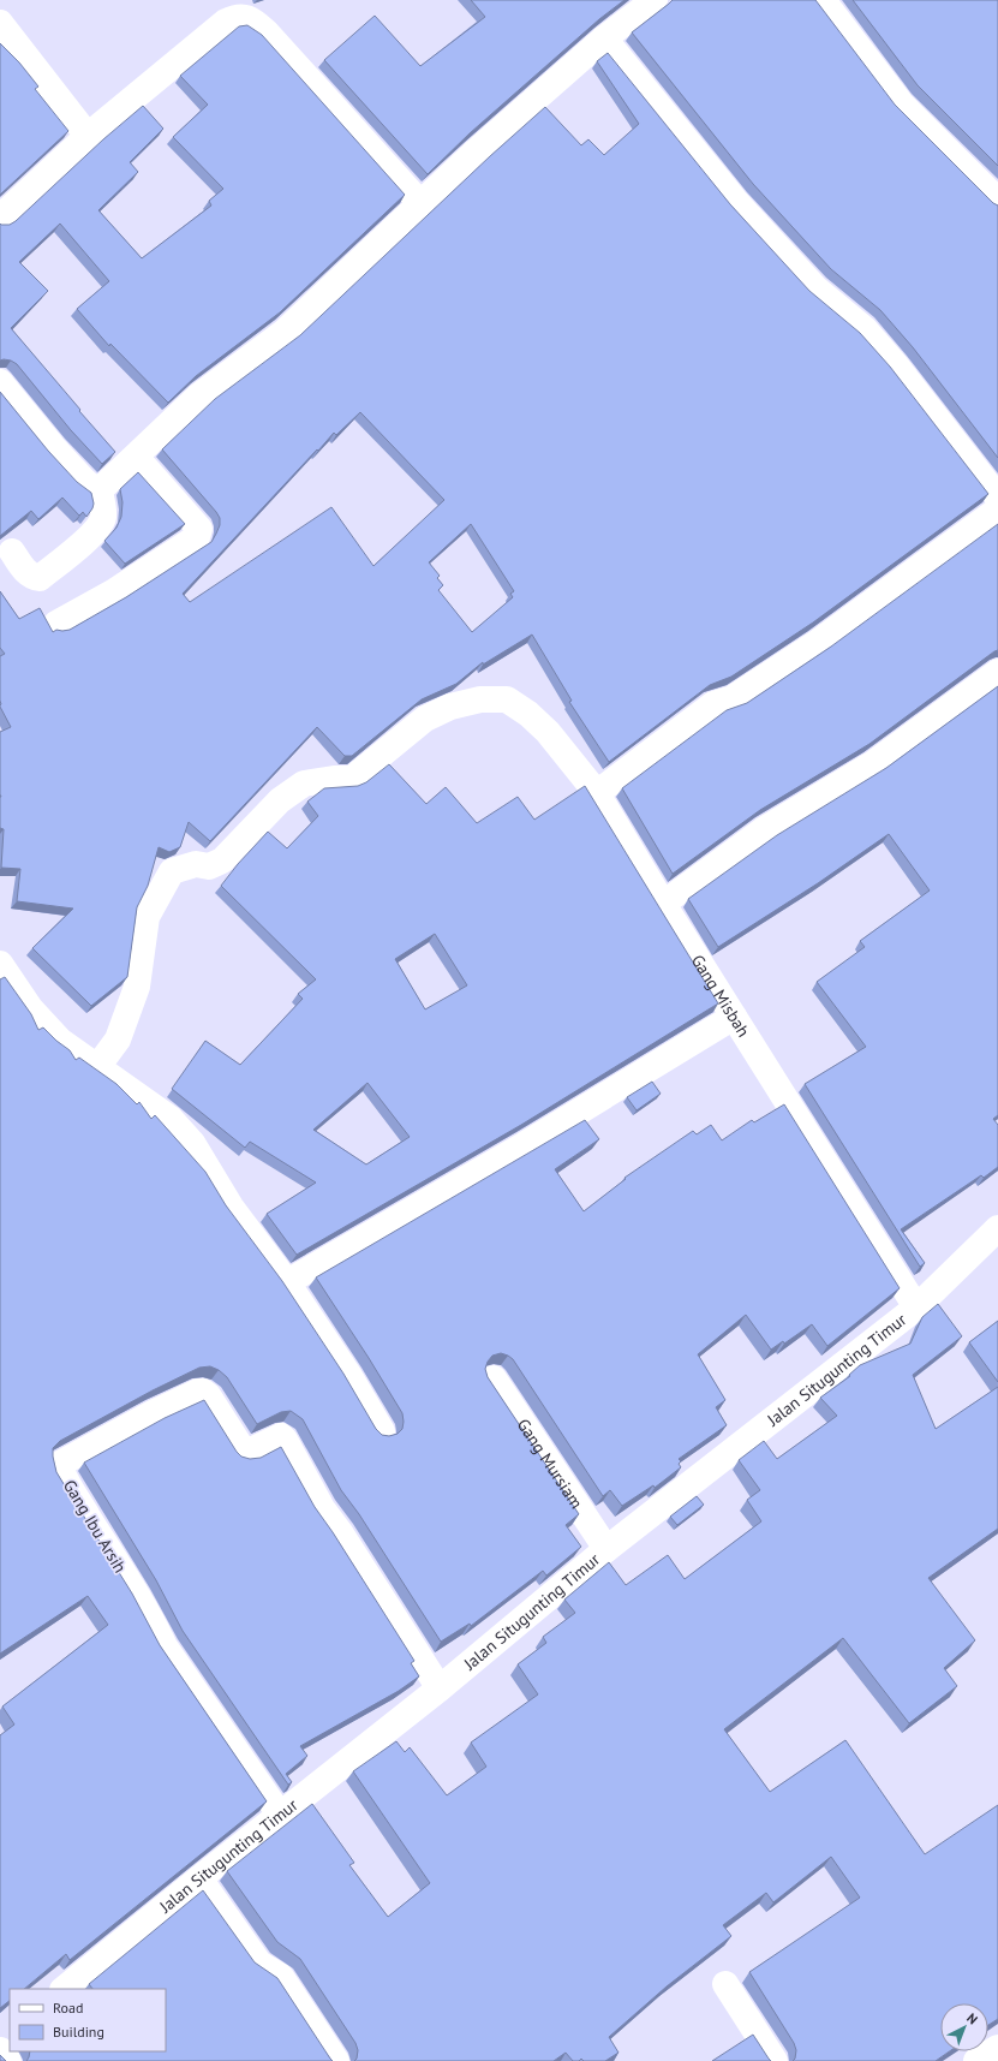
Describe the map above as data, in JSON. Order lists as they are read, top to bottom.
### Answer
{
  "streets": {
    "street": [
      "Gang Misbah",
      "Jalan Situgunting Timur",
      "Gang Mursiam",
      "Gang Ibu Arsih"
    ]
  },
  "crossings": [
    ["Gang Misbah", "Jalan Situgunting Timur"],
    ["Jalan Situgunting Timur", "Gang Mursiam"],
    ["Jalan Situgunting Timur", "Gang Ibu Arsih"]
  ],
  "legend": ["Road", "Building"],
  "north": "top right"
}
